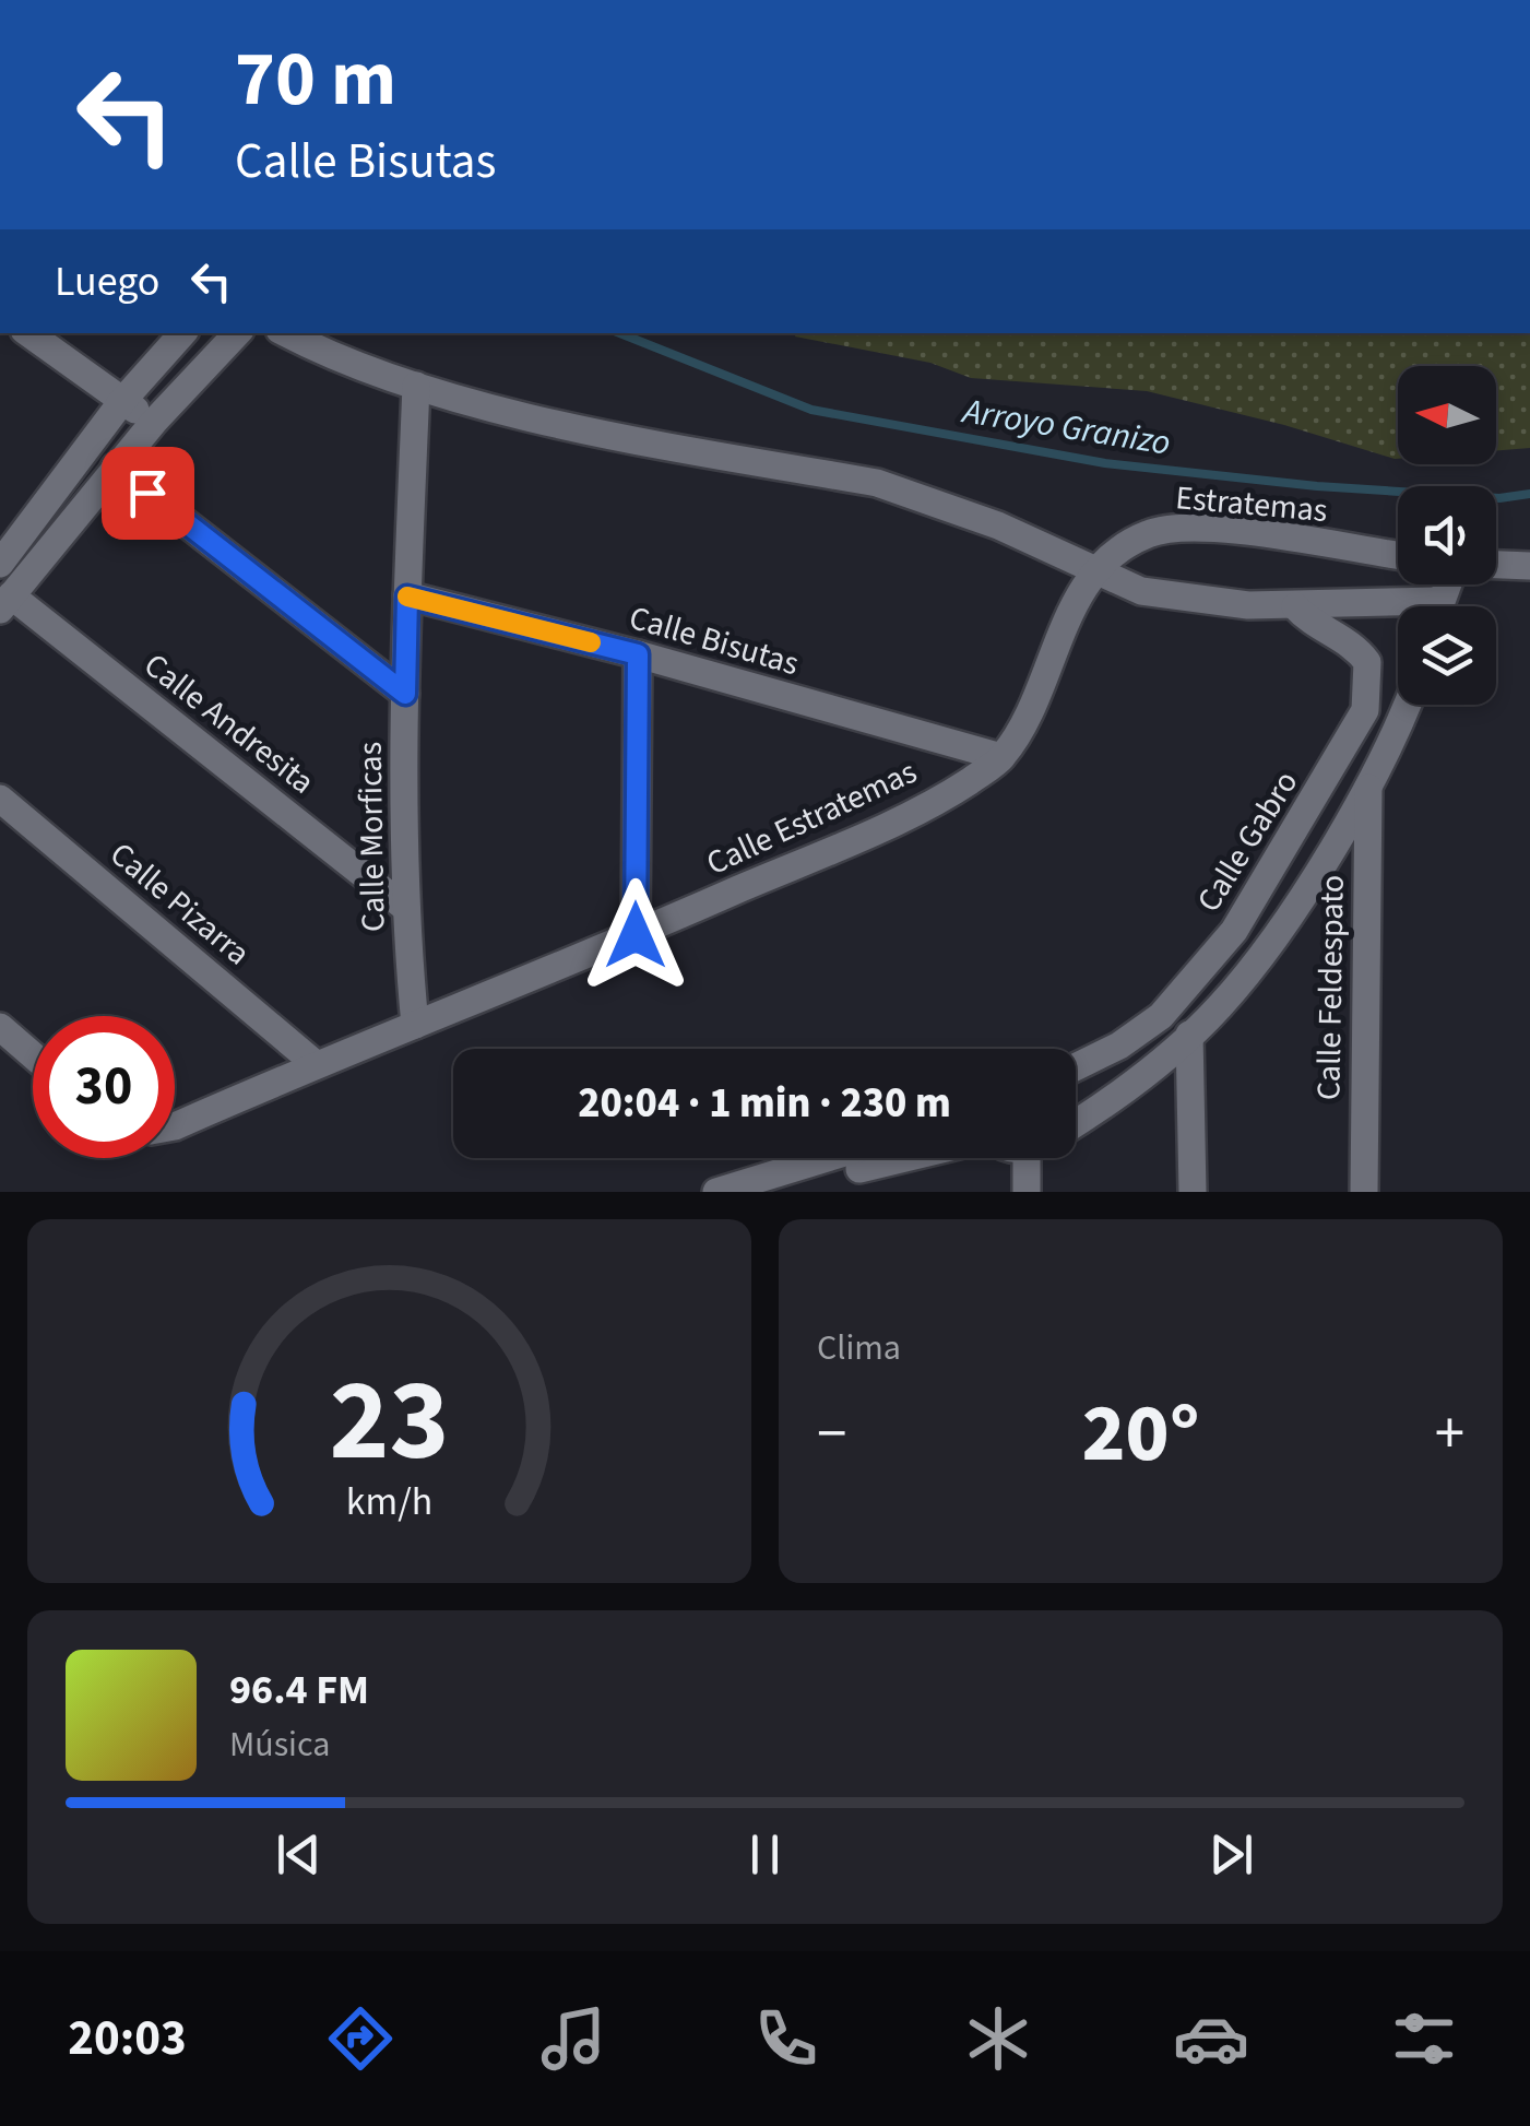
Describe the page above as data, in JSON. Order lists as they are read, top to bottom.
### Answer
{
  "streets": {
    "street": [
      "Estratemas",
      "Calle Bisutas",
      "Calle Andresita",
      "Calle Estratemas",
      "Calle Morficas",
      "Calle Gabro",
      "Calle Pizarra",
      "Calle Feldespato"
    ]
  },
  "crossings": [
    ["Calle Bisutas", "Calle Estratemas"],
    ["Calle Bisutas", "Calle Morficas"],
    ["Calle Andresita", "Calle Morficas"],
    ["Calle Estratemas", "Calle Morficas"],
    ["Calle Estratemas", "Calle Pizarra"]
  ],
  "water": ["Arroyo Granizo"],
  "north": "left",
  "page": {
    "turn": ["70 m", "Calle Bisutas"],
    "then": "Luego",
    "limit": "30",
    "trip": "20:04 · 1 min · 230 m",
    "tile": "Clima",
    "heat": ["−", "20°", "+"],
    "song": ["96.4 FM", "Música"],
    "tabs": "20:03",
    "gauge": ["23", "km/h"]
  }
}
